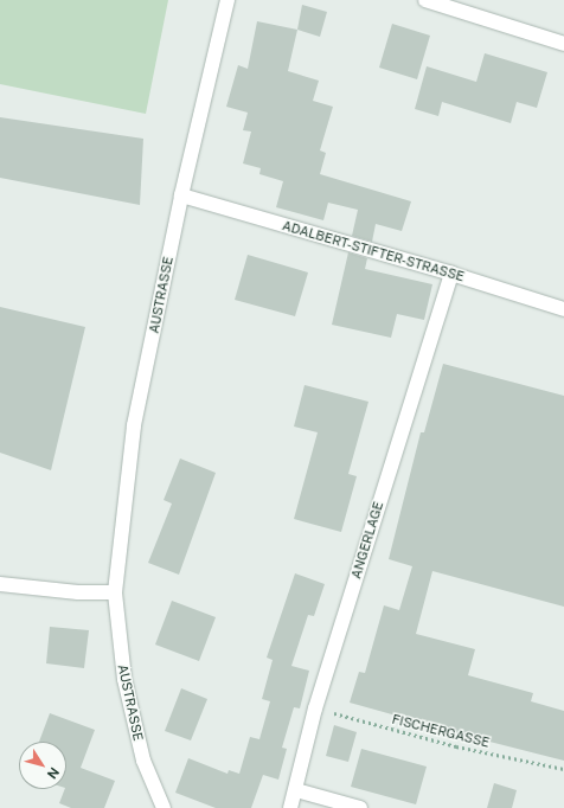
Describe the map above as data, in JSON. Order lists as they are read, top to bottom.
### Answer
{
  "streets": {
    "street": ["ADALBERT-STIFTER-STRASSE", "AUSTRASSE", "ANGERLAGE"],
    "path": ["FISCHERGASSE"]
  },
  "crossings": [
    ["ADALBERT-STIFTER-STRASSE", "AUSTRASSE"],
    ["ADALBERT-STIFTER-STRASSE", "ANGERLAGE"],
    ["ANGERLAGE", "FISCHERGASSE"]
  ],
  "north": "bottom right"
}
